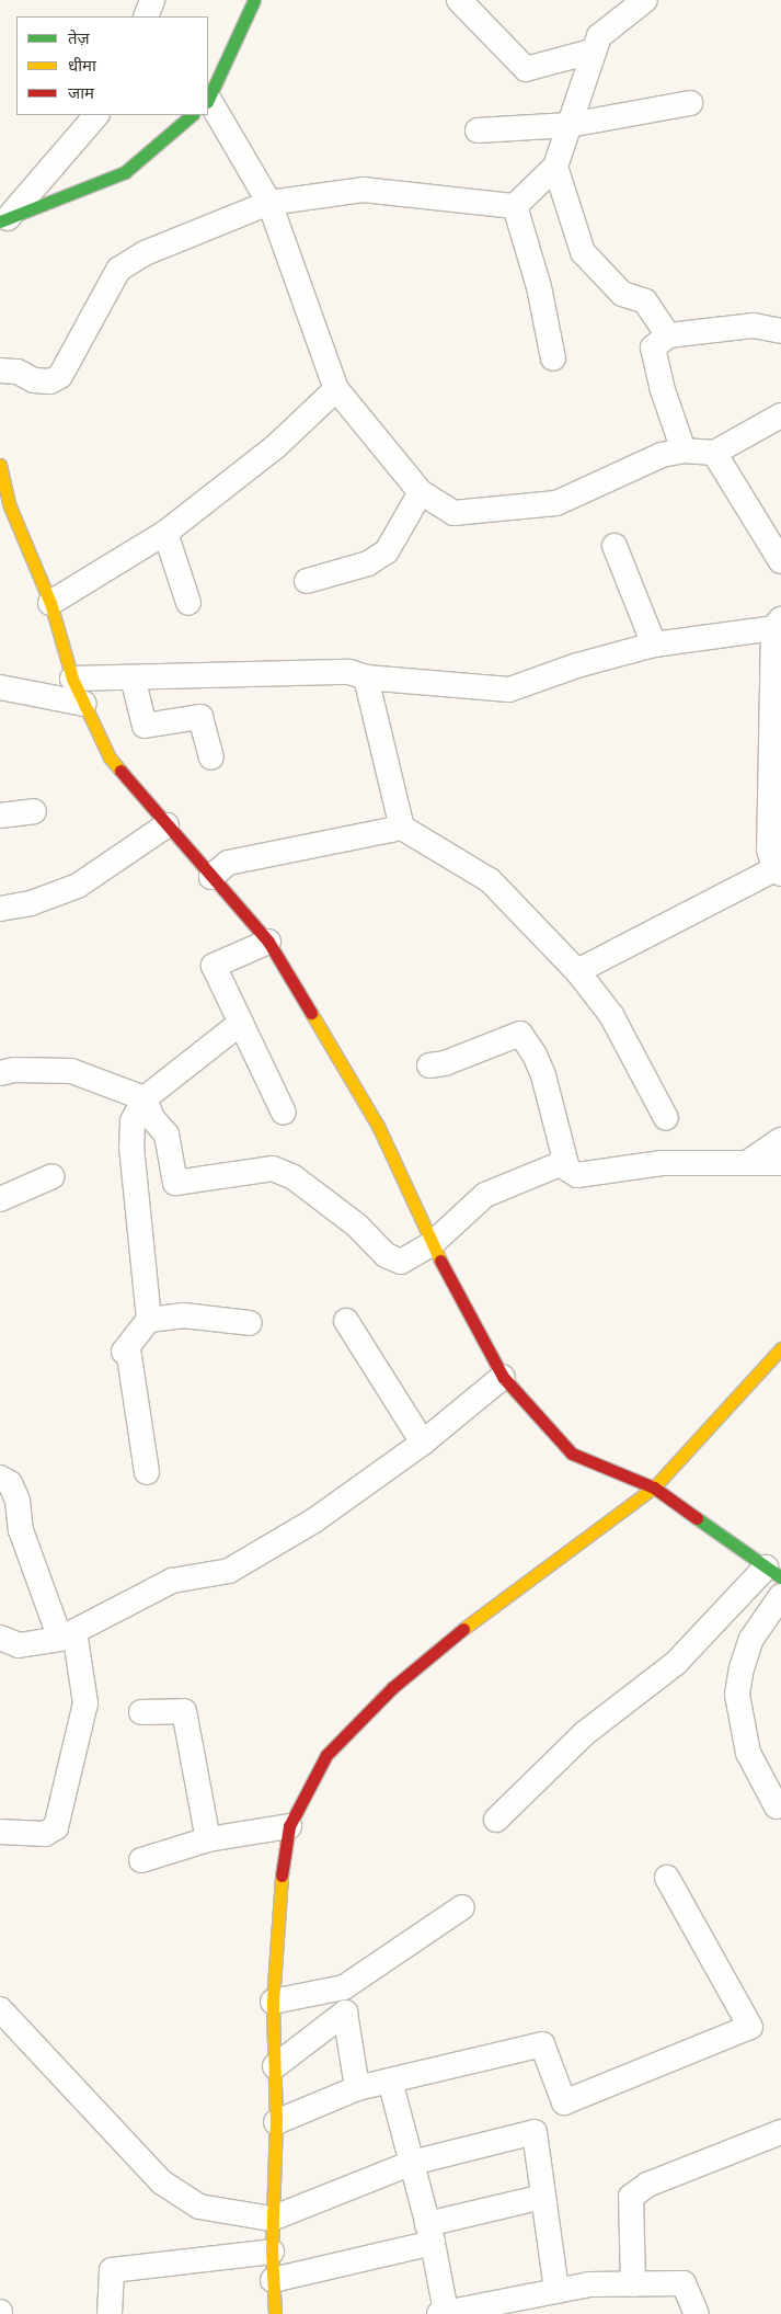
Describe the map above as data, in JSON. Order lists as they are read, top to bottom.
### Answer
{
  "legend": ["तेज़", "धीमा", "जाम"]
}
